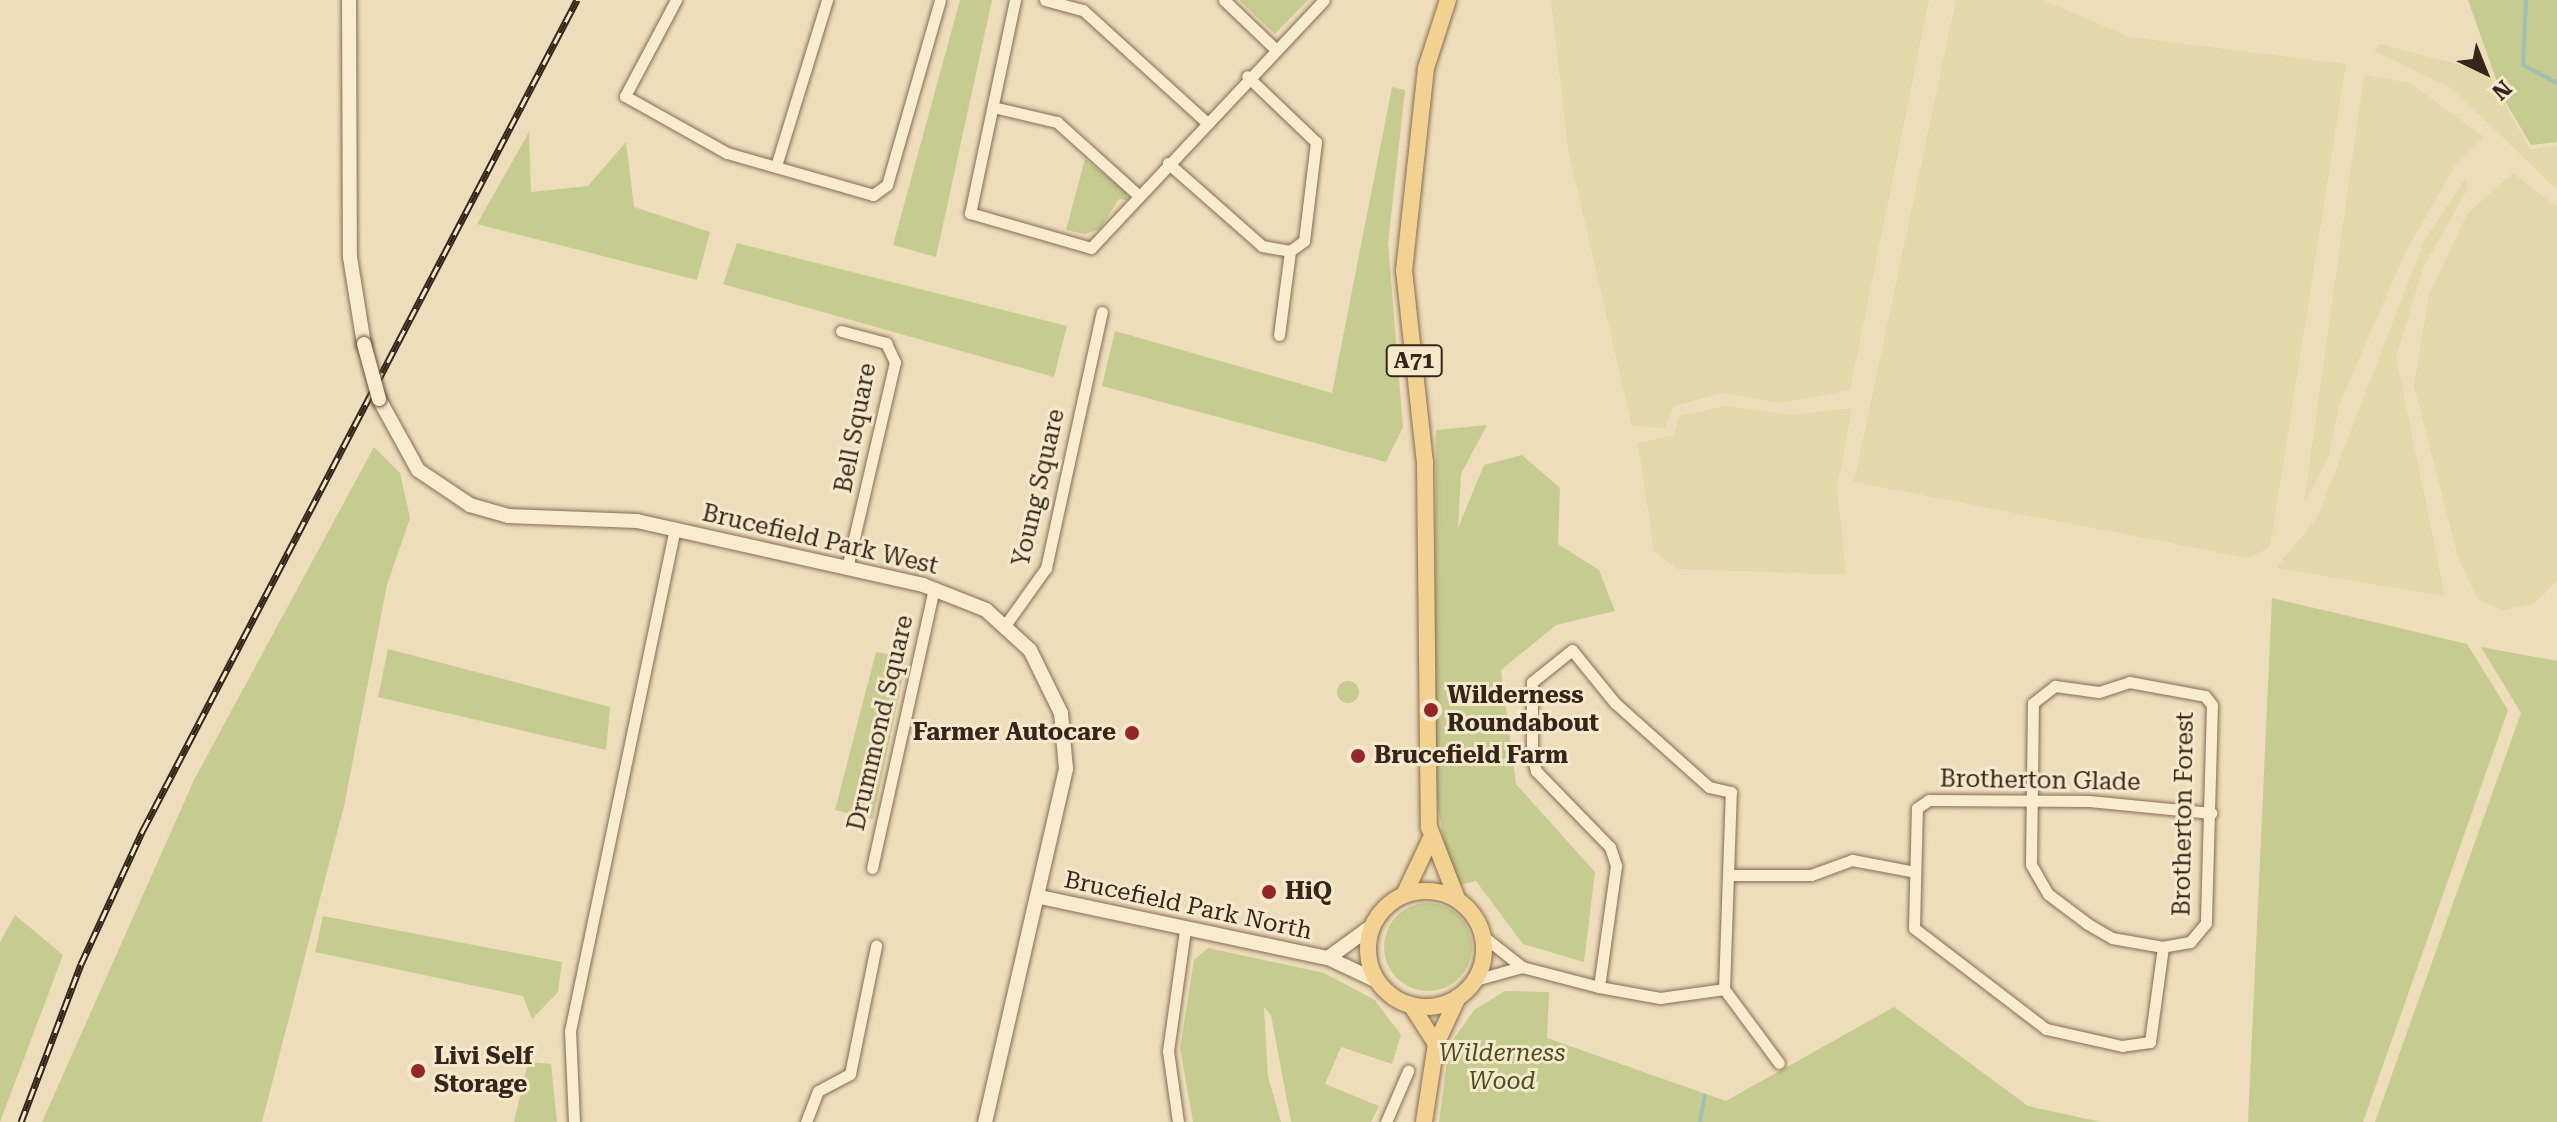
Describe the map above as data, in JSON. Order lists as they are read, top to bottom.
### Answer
{
  "streets": {
    "main road": ["A71"],
    "street": [
      "Bell Square",
      "Young Square",
      "Brucefield Park West",
      "Drummond Square",
      "Brotherton Glade",
      "Brotherton Forest",
      "Brucefield Park North"
    ]
  },
  "crossings": [
    ["A71", "Brucefield Park North"],
    ["Bell Square", "Brucefield Park West"],
    ["Young Square", "Brucefield Park West"],
    ["Brucefield Park West", "Drummond Square"],
    ["Brucefield Park West", "Brucefield Park North"],
    ["Brotherton Glade", "Brotherton Forest"]
  ],
  "parks": ["Wilderness Wood"],
  "places": [
    "Wilderness Roundabout",
    "Farmer Autocare",
    "Brucefield Farm",
    "HiQ",
    "Livi Self Storage"
  ],
  "north": "bottom right"
}
